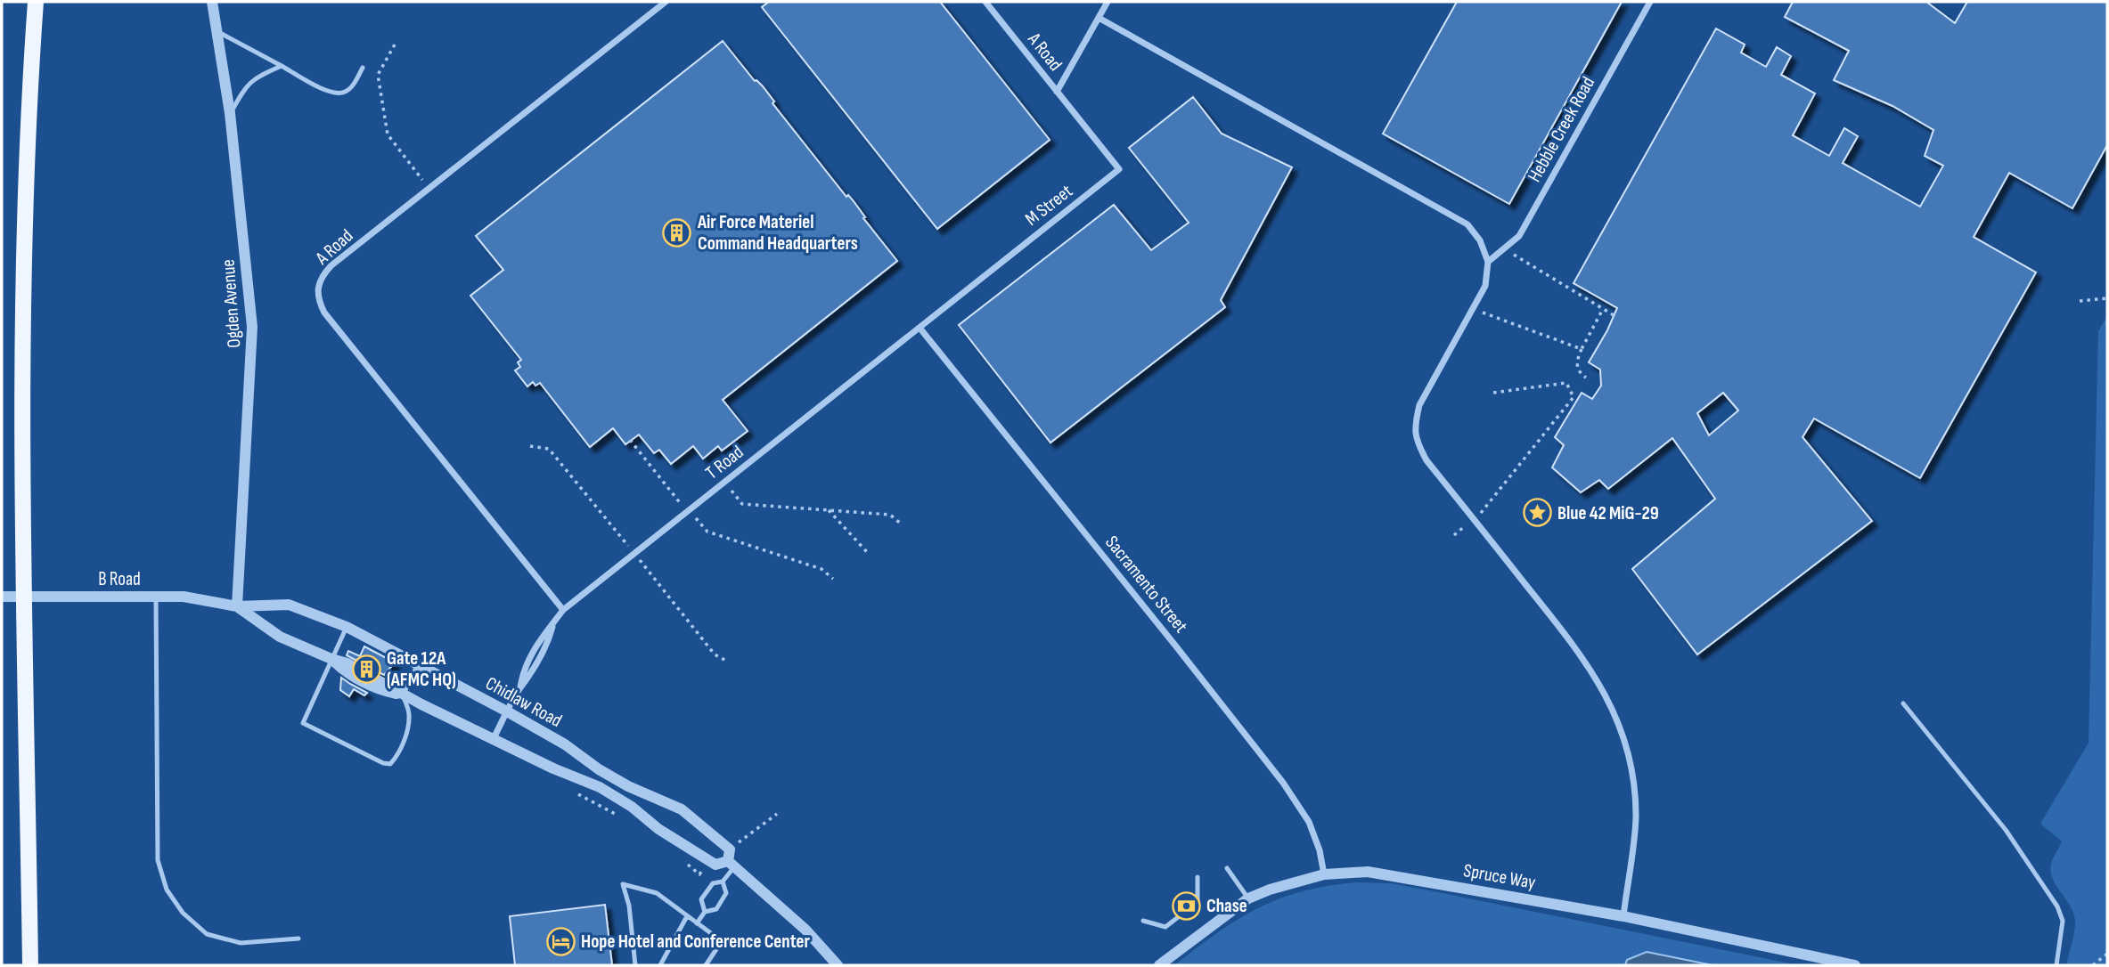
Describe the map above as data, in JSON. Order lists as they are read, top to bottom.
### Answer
{
  "streets": {
    "street": [
      "A Road",
      "Hebble Creek Road",
      "M Street",
      "Ogden Avenue",
      "T Road",
      "B Road",
      "Sacramento Street",
      "Chidlaw Road",
      "Spruce Way"
    ]
  },
  "crossings": [
    ["A Road", "M Street"],
    ["A Road", "T Road"],
    ["M Street", "T Road"],
    ["M Street", "Sacramento Street"],
    ["Ogden Avenue", "B Road"],
    ["Ogden Avenue", "Chidlaw Road"],
    ["T Road", "Sacramento Street"],
    ["T Road", "Chidlaw Road"],
    ["B Road", "Chidlaw Road"],
    ["Sacramento Street", "Spruce Way"]
  ],
  "places": {
    "building": ["Air Force Materiel Command Headquarters", "Gate 12A (AFMC HQ)"],
    "place": ["Blue 42 MiG-29"],
    "bank": ["Chase"],
    "hotel": ["Hope Hotel and Conference Center"]
  }
}
